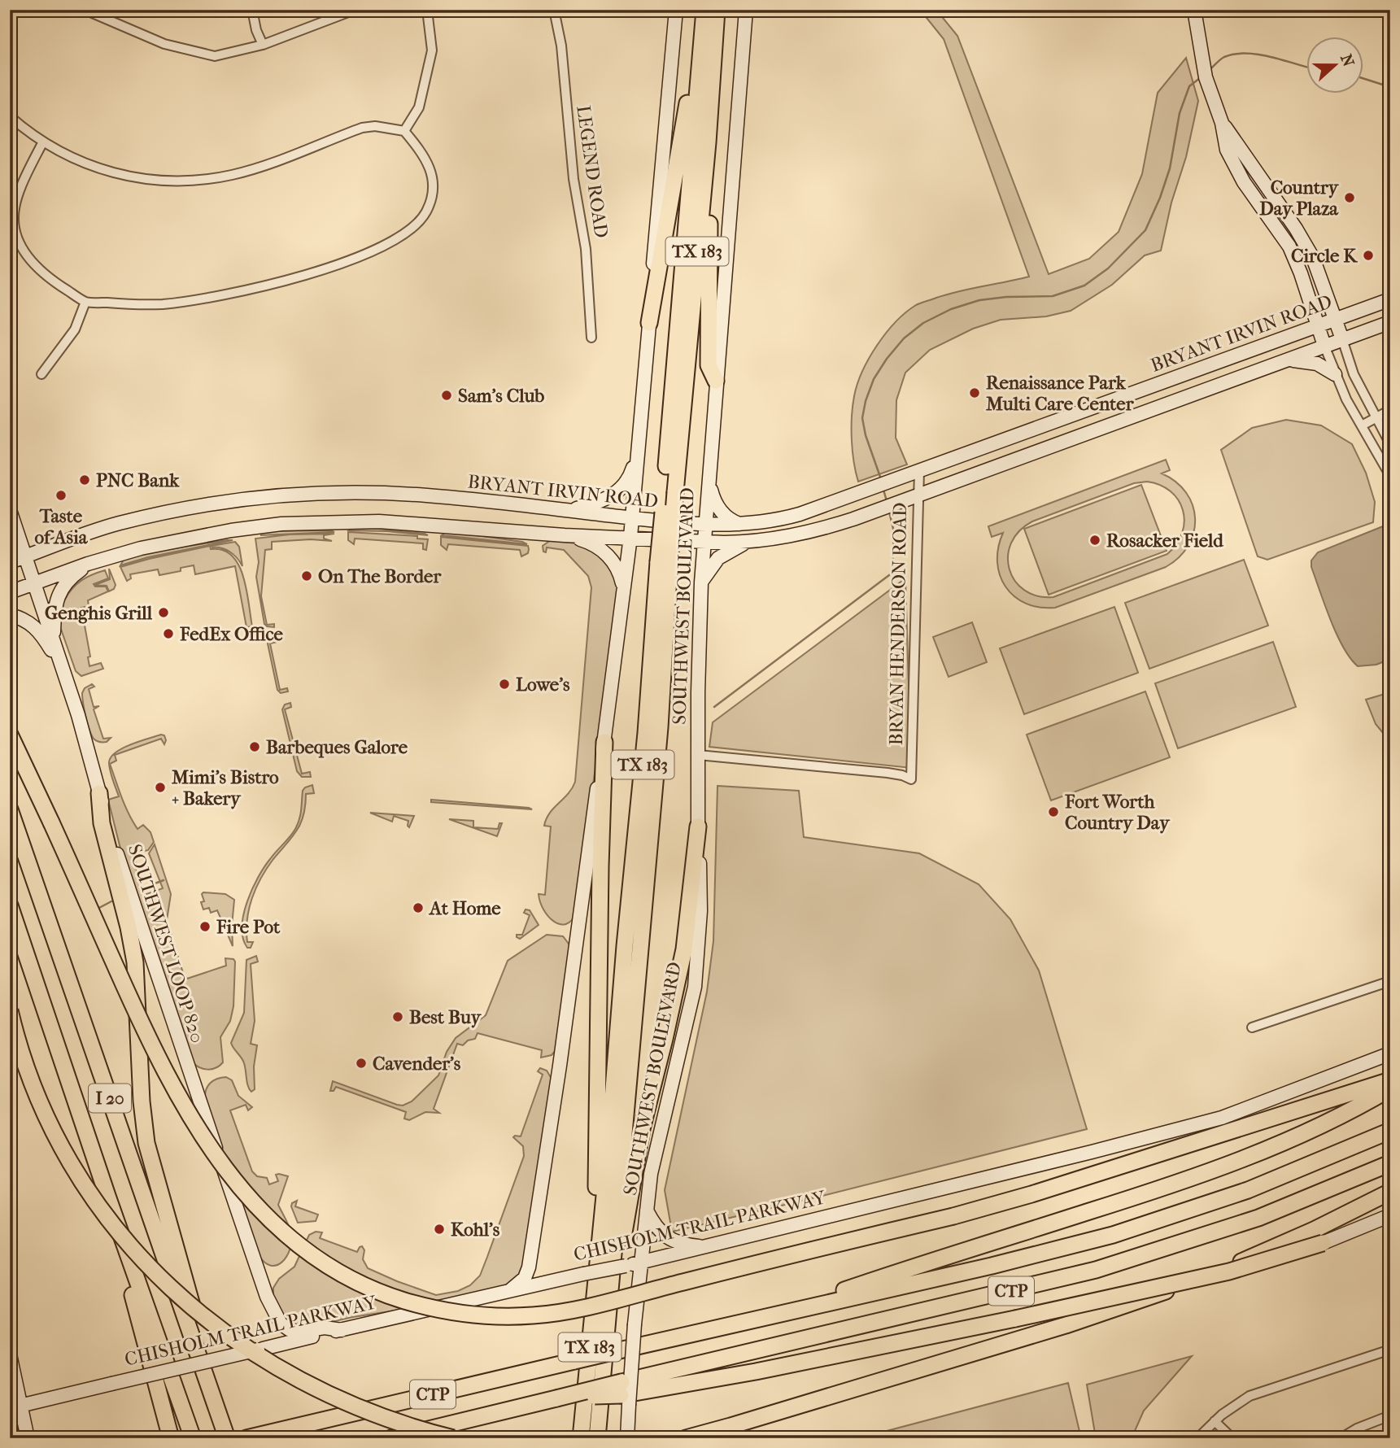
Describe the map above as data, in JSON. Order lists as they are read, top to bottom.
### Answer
{
  "streets": {
    "highway": [
      "TX 183",
      "SOUTHWEST BOULEVARD",
      "I 20",
      "CTP"
    ],
    "main road": ["BRYANT IRVIN ROAD", "SOUTHWEST LOOP 820", "CHISHOLM TRAIL PARKWAY"],
    "street": ["LEGEND ROAD", "BRYAN HENDERSON ROAD"]
  },
  "crossings": [
    ["BRYANT IRVIN ROAD", "SOUTHWEST BOULEVARD"],
    ["BRYANT IRVIN ROAD", "BRYAN HENDERSON ROAD"],
    ["BRYANT IRVIN ROAD", "SOUTHWEST LOOP 820"],
    ["SOUTHWEST BOULEVARD", "BRYAN HENDERSON ROAD"],
    ["SOUTHWEST BOULEVARD", "CHISHOLM TRAIL PARKWAY"],
    ["SOUTHWEST BOULEVARD", "CTP"],
    ["SOUTHWEST LOOP 820", "CHISHOLM TRAIL PARKWAY"]
  ],
  "places": [
    "Country Day Plaza",
    "Circle K",
    "Renaissance Park Multi Care Center",
    "Sam's Club",
    "PNC Bank",
    "Taste of Asia",
    "Rosacker Field",
    "On The Border",
    "Genghis Grill",
    "FedEx Office",
    "Lowe's",
    "Barbeques Galore",
    "Mimi’s Bistro + Bakery",
    "Fort Worth Country Day",
    "At Home",
    "Fire Pot",
    "Best Buy",
    "Cavender’s",
    "Kohl's"
  ],
  "north": "right"
}
